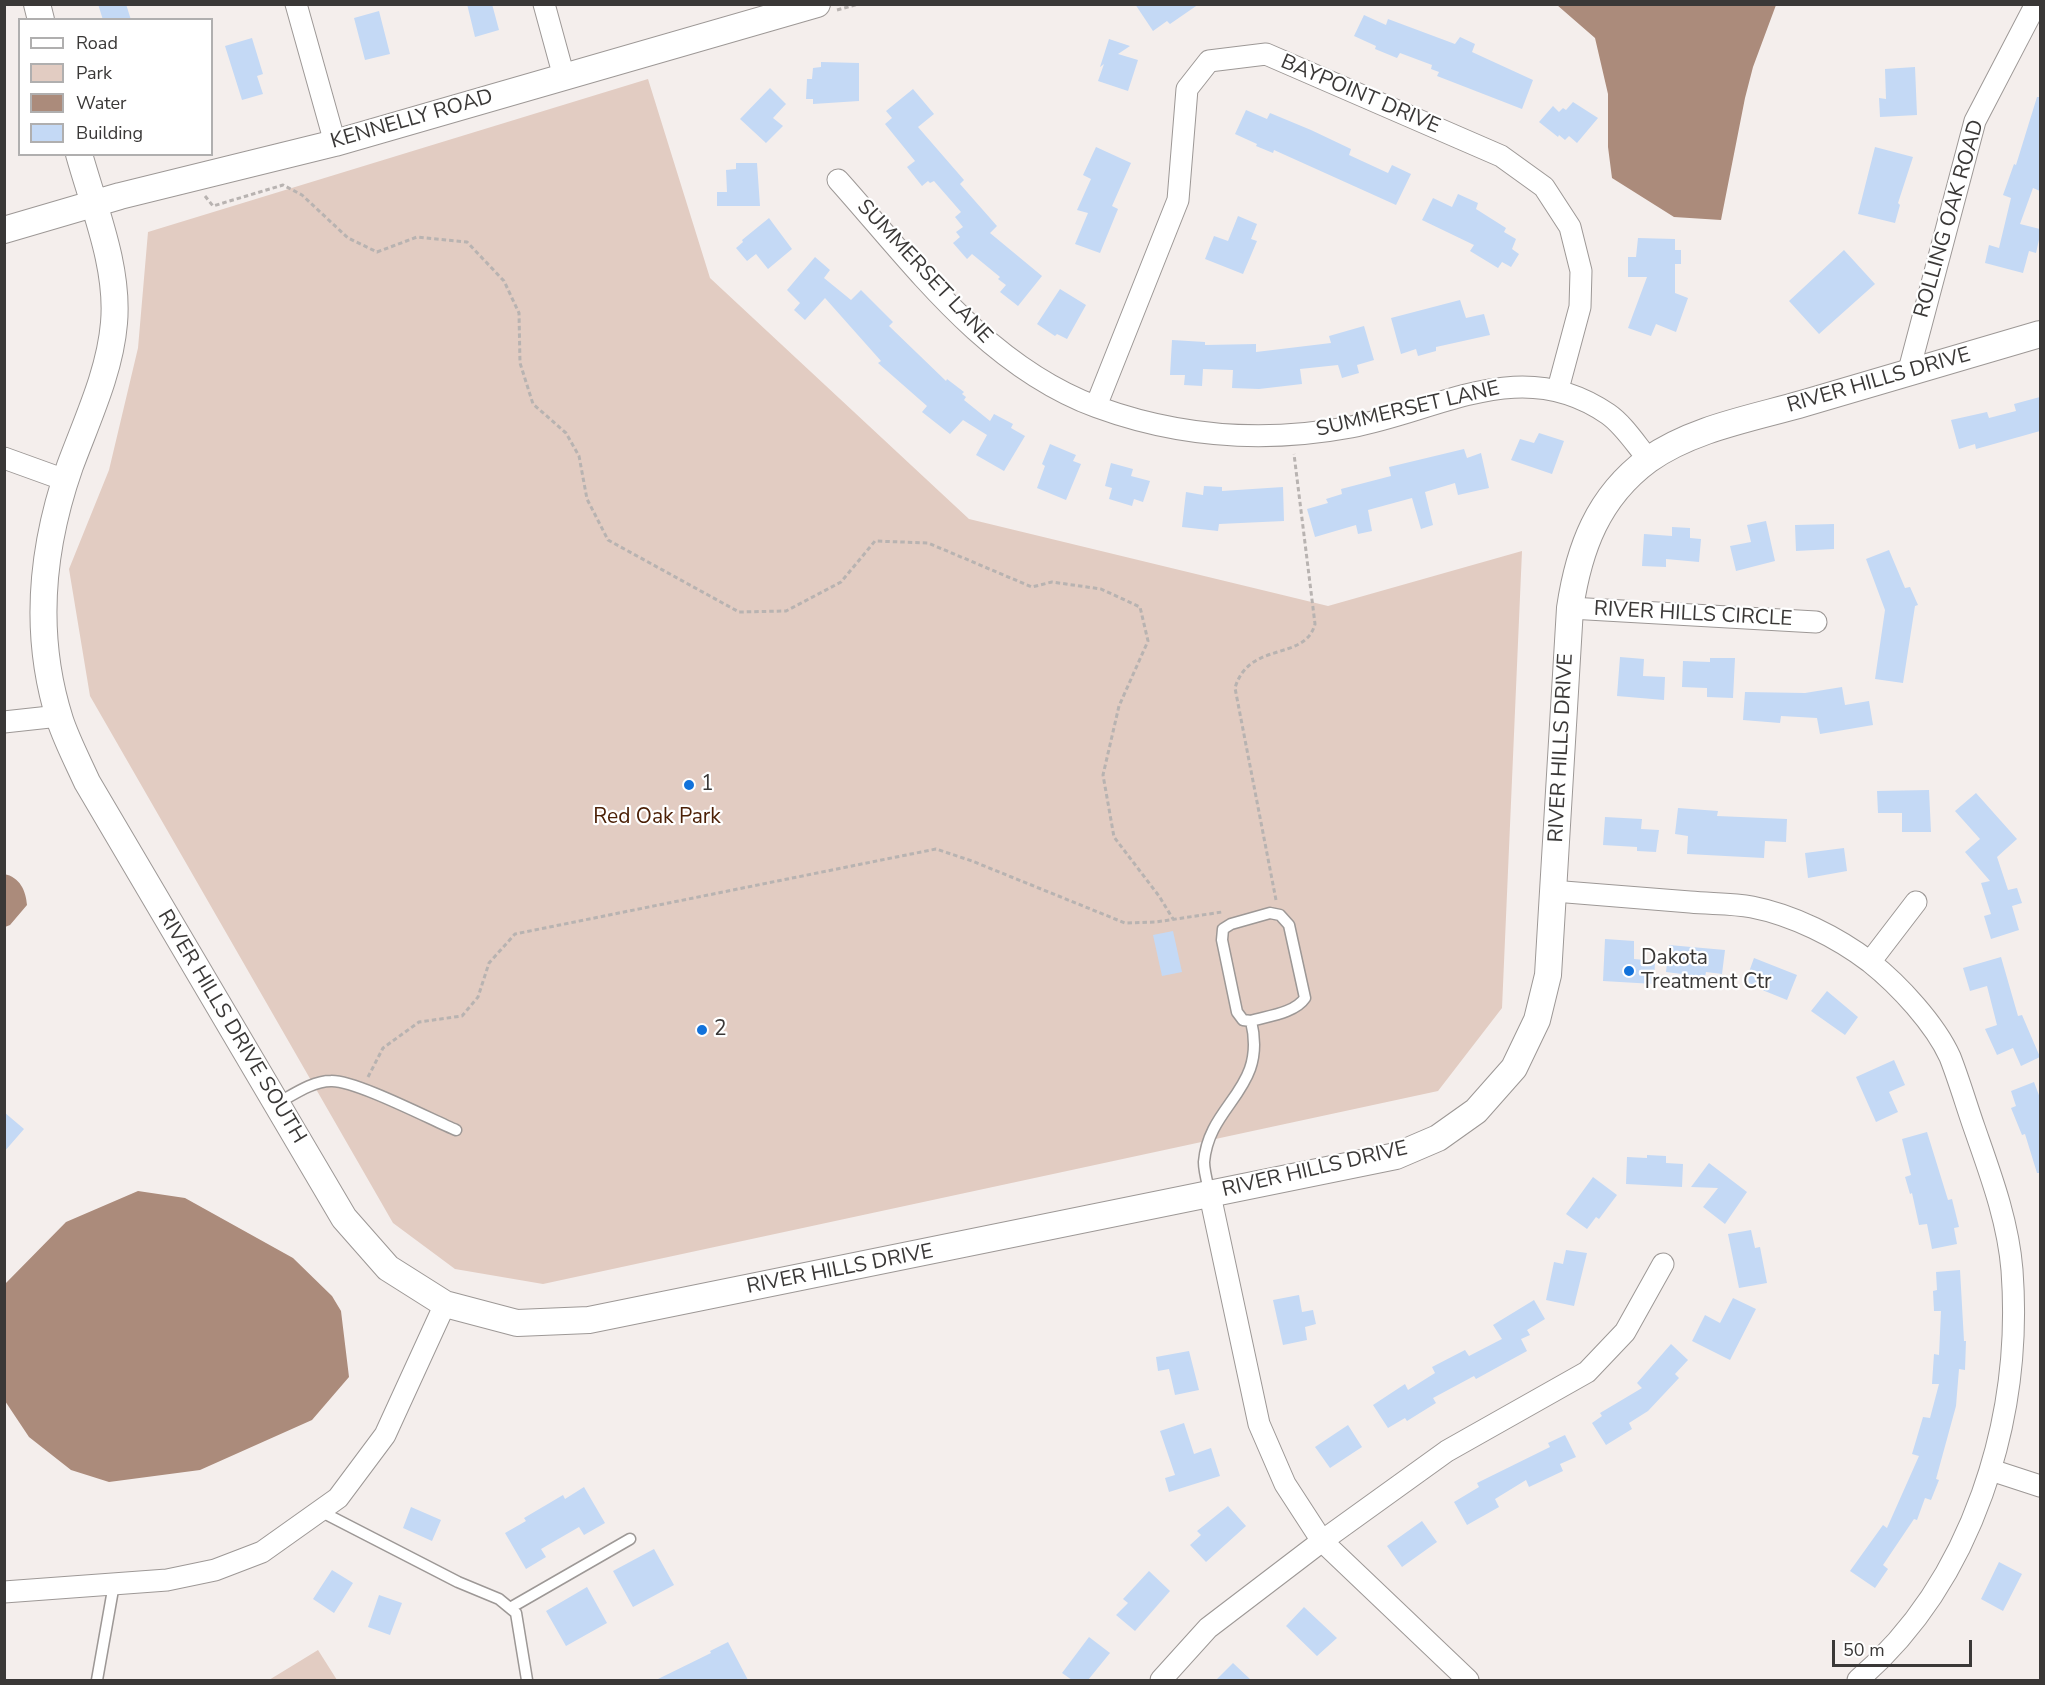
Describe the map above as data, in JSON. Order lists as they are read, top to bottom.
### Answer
{
  "streets": {
    "street": [
      "BAYPOINT DRIVE",
      "KENNELLY ROAD",
      "ROLLING OAK ROAD",
      "SUMMERSET LANE",
      "RIVER HILLS DRIVE",
      "RIVER HILLS CIRCLE",
      "RIVER HILLS DRIVE SOUTH"
    ]
  },
  "crossings": [
    ["BAYPOINT DRIVE", "SUMMERSET LANE"],
    ["KENNELLY ROAD", "RIVER HILLS DRIVE SOUTH"],
    ["ROLLING OAK ROAD", "RIVER HILLS DRIVE"],
    ["SUMMERSET LANE", "RIVER HILLS DRIVE"],
    ["RIVER HILLS DRIVE", "RIVER HILLS CIRCLE"],
    ["RIVER HILLS DRIVE", "RIVER HILLS DRIVE SOUTH"]
  ],
  "parks": ["Red Oak Park"],
  "places": ["1", "Dakota Treatment Ctr", "2"],
  "legend": [
    "Road",
    "Park",
    "Water",
    "Building"
  ],
  "scale_bar": "50 m"
}
